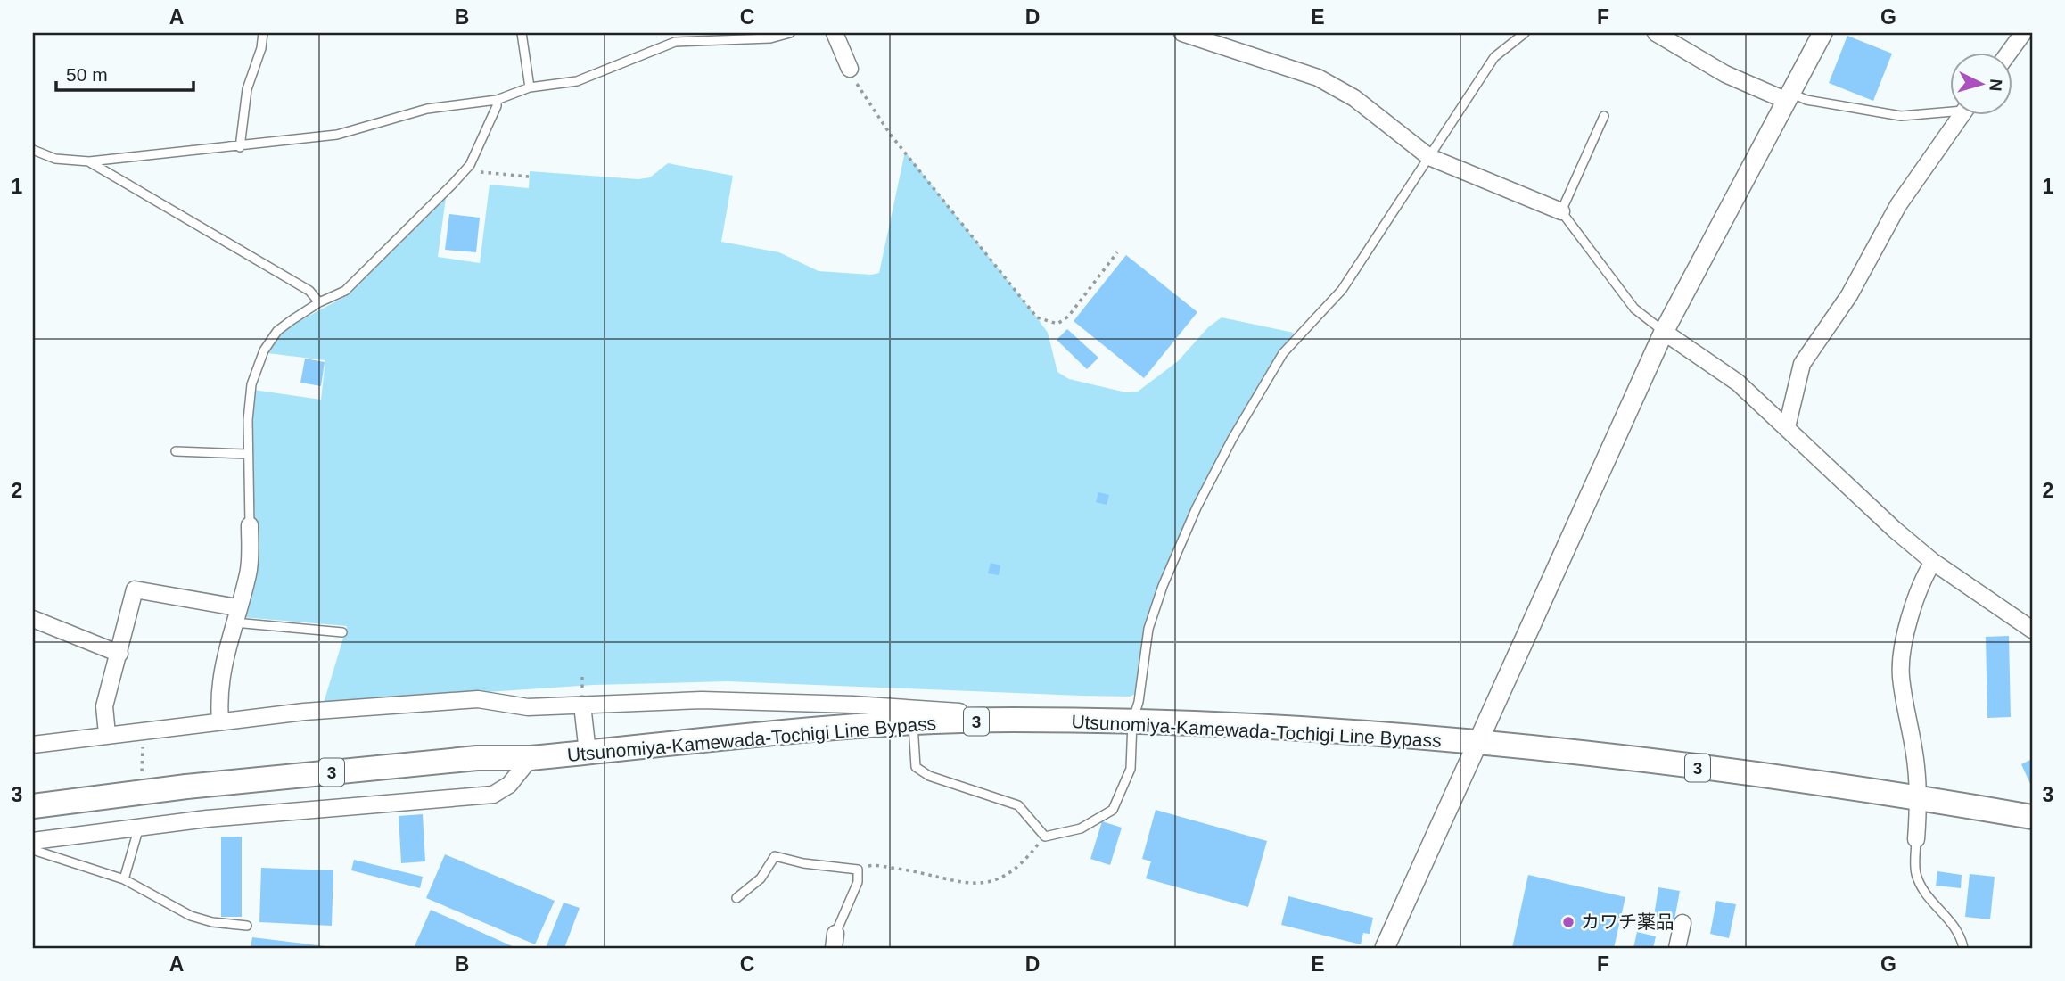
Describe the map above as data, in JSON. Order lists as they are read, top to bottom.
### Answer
{
  "streets": {
    "main road": ["3", "Utsunomiya-Kamewada-Tochigi Line Bypass"]
  },
  "places": ["カワチ薬品"],
  "scale_bar": "50 m",
  "north": "right",
  "grid": {
    "columns": [
      "A",
      "B",
      "C",
      "D",
      "E",
      "F",
      "G"
    ],
    "rows": ["1", "2", "3"]
  }
}
